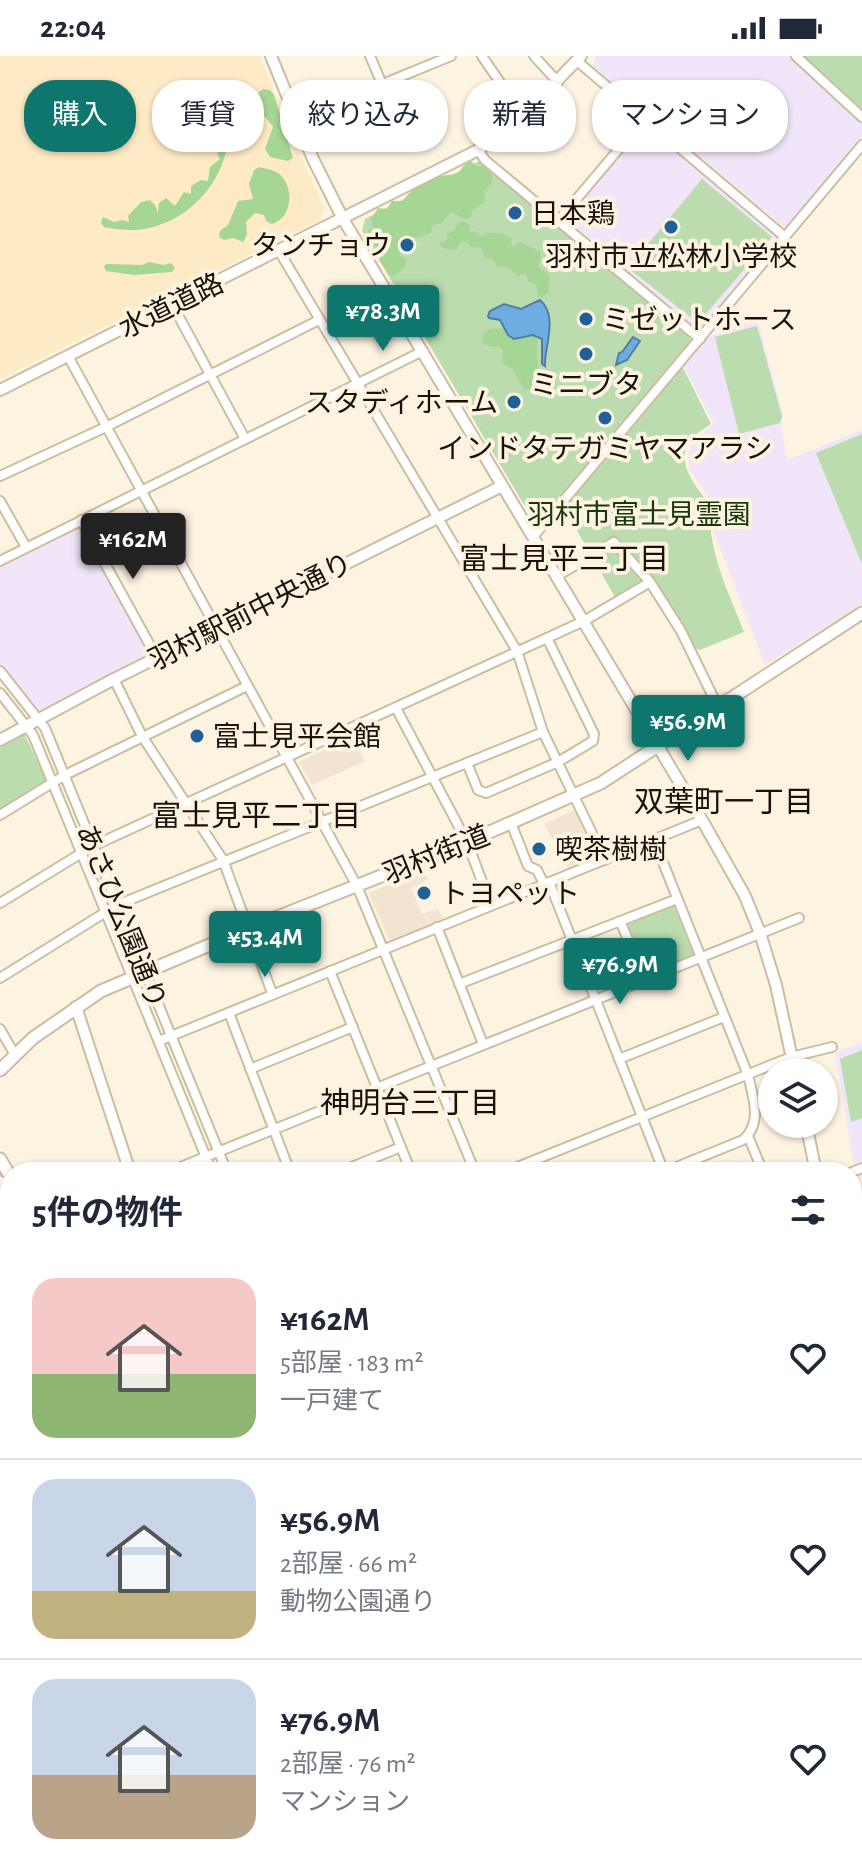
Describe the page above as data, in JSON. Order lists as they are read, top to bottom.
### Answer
{
  "streets": {
    "main road": ["羽村街道"],
    "street": ["水道道路", "羽村駅前中央通り", "あさひ公園通り"]
  },
  "crossings": [
    ["羽村駅前中央通り", "あさひ公園通り"],
    ["羽村街道", "あさひ公園通り"]
  ],
  "districts": [
    "富士見平三丁目",
    "双葉町一丁目",
    "富士見平二丁目",
    "神明台三丁目"
  ],
  "parks": ["羽村市富士見霊園"],
  "places": [
    "日本鶏",
    "羽村市立松林小学校",
    "タンチョウ",
    "ミゼットホース",
    "ミニブタ",
    "スタディホーム",
    "インドタテガミヤマアラシ",
    "富士見平会館",
    "喫茶樹樹",
    "トヨペット"
  ],
  "page": {
    "status": "22:04",
    "chip": [
      "購入",
      "賃貸",
      "絞り込み",
      "新着",
      "マンション"
    ],
    "price": [
      "¥78.3M",
      "¥162M",
      "¥56.9M",
      "¥53.4M",
      "¥76.9M"
    ],
    "heading": "5件の物件",
    "list": [
      {
        "name": "¥162M",
        "note": "5部屋 · 183 m² · 一戸建て"
      },
      {
        "name": "¥56.9M",
        "note": "2部屋 · 66 m² · 動物公園通り"
      },
      {
        "name": "¥76.9M",
        "note": "2部屋 · 76 m² · マンション"
      }
    ]
  }
}
